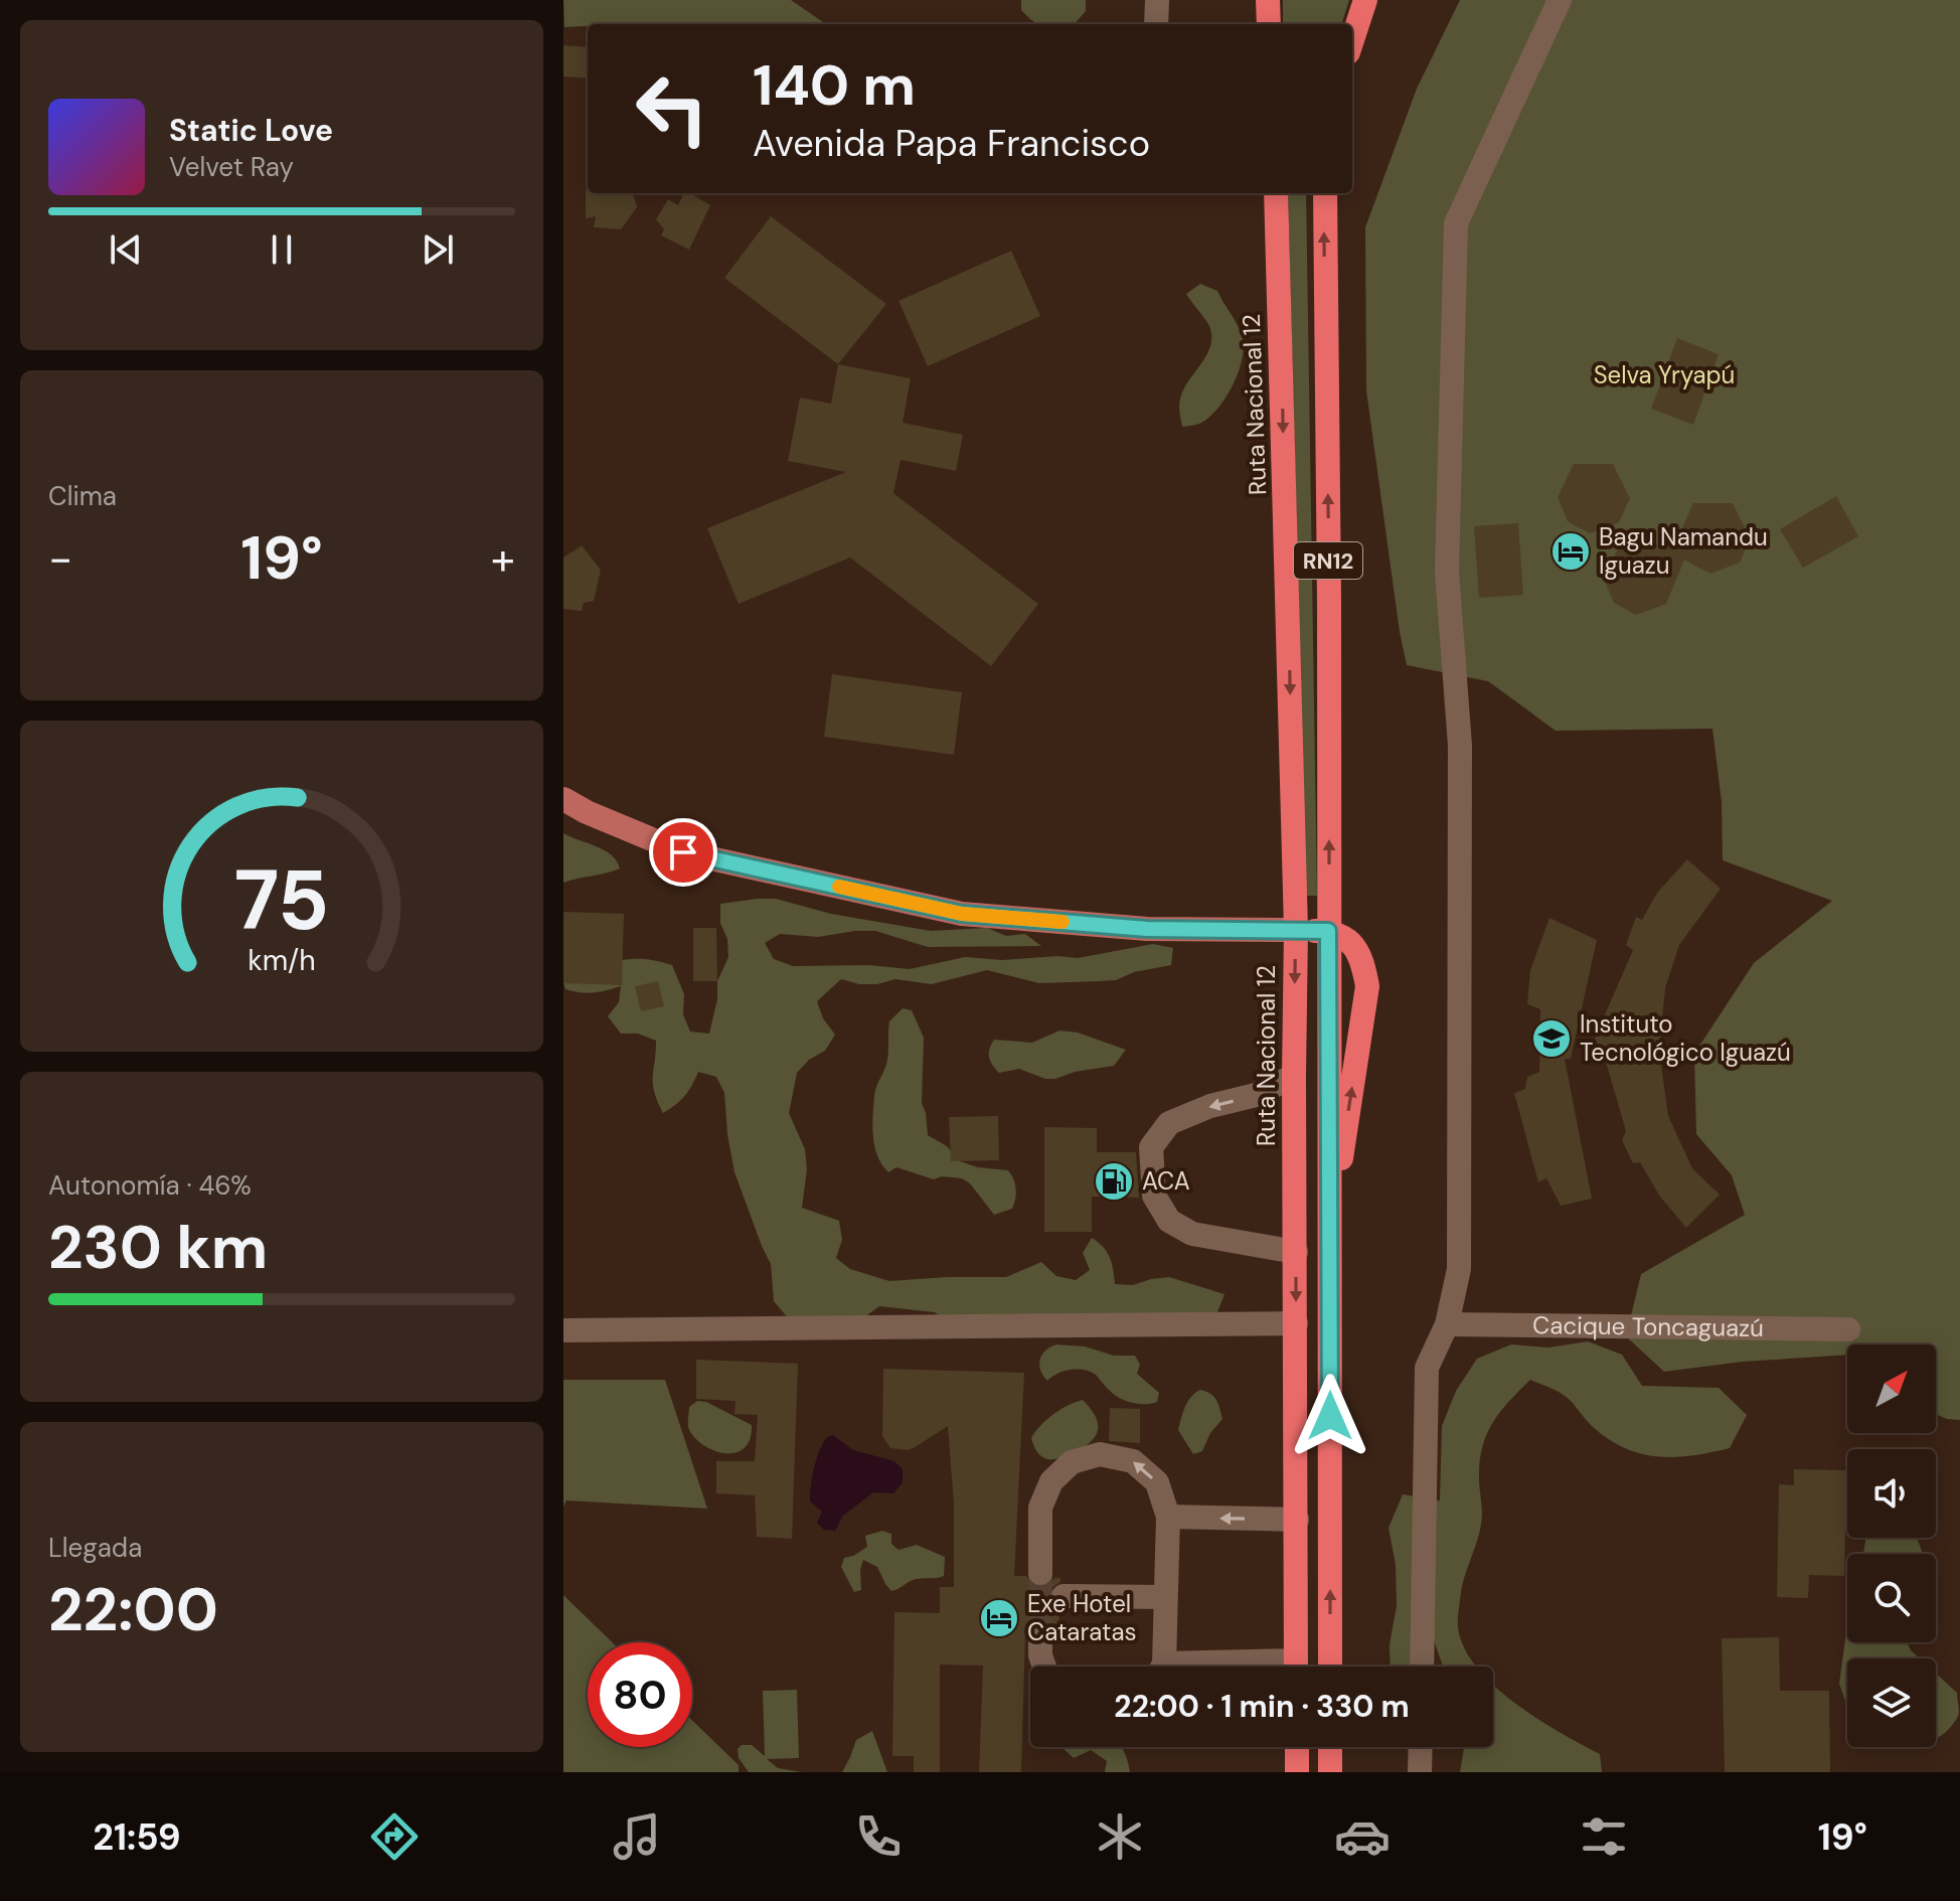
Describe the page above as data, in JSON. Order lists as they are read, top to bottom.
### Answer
{
  "streets": {
    "highway": ["Ruta Nacional 12", "RN12"],
    "street": ["Cacique Toncaguazú"]
  },
  "parks": ["Selva Yryapú"],
  "places": {
    "hotel": ["Bagu Namandu Iguazu", "Exe Hotel Cataratas"],
    "school or university": ["Instituto Tecnológico Iguazú"],
    "fuel station": ["ACA"]
  },
  "north": "top right",
  "page": {
    "turn": ["140 m", "Avenida Papa Francisco"],
    "song": ["Static Love", "Velvet Ray"],
    "tile": [
      "Clima",
      ["Autonomía · 46%", "230 km"],
      ["Llegada", "22:00"]
    ],
    "heat": ["−", "19°", "+"],
    "limit": "80",
    "trip": "22:00 · 1 min · 330 m",
    "tabs": ["21:59", "19°"],
    "gauge": ["75", "km/h"]
  }
}
